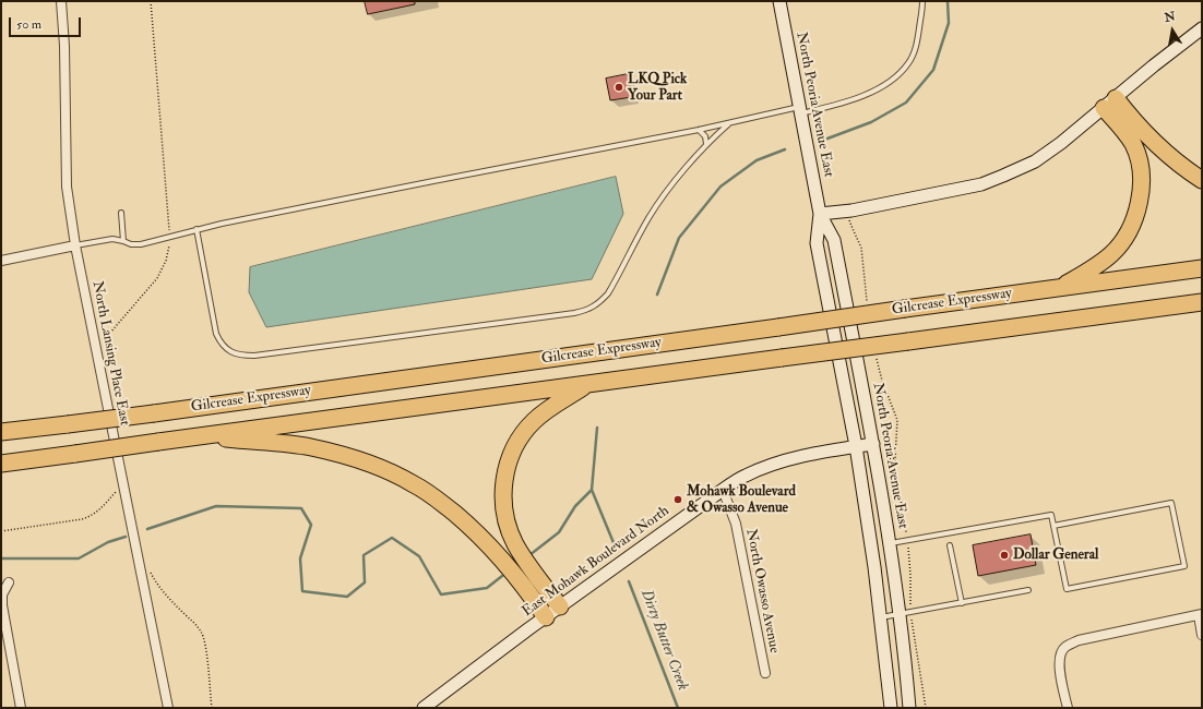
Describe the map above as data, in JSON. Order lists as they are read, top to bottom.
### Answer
{
  "streets": {
    "highway": ["Gilcrease Expressway"],
    "main road": ["North Peoria Avenue East", "East Mohawk Boulevard North"],
    "street": ["North Lansing Place East", "North Owasso Avenue"]
  },
  "crossings": [
    ["North Peoria Avenue East", "East Mohawk Boulevard North"],
    ["East Mohawk Boulevard North", "North Owasso Avenue"]
  ],
  "water": ["Dirty Butter Creek"],
  "places": ["LKQ Pick Your Part", "Mohawk Boulevard & Owasso Avenue", "Dollar General"],
  "scale_bar": "50 m",
  "north": "top"
}
